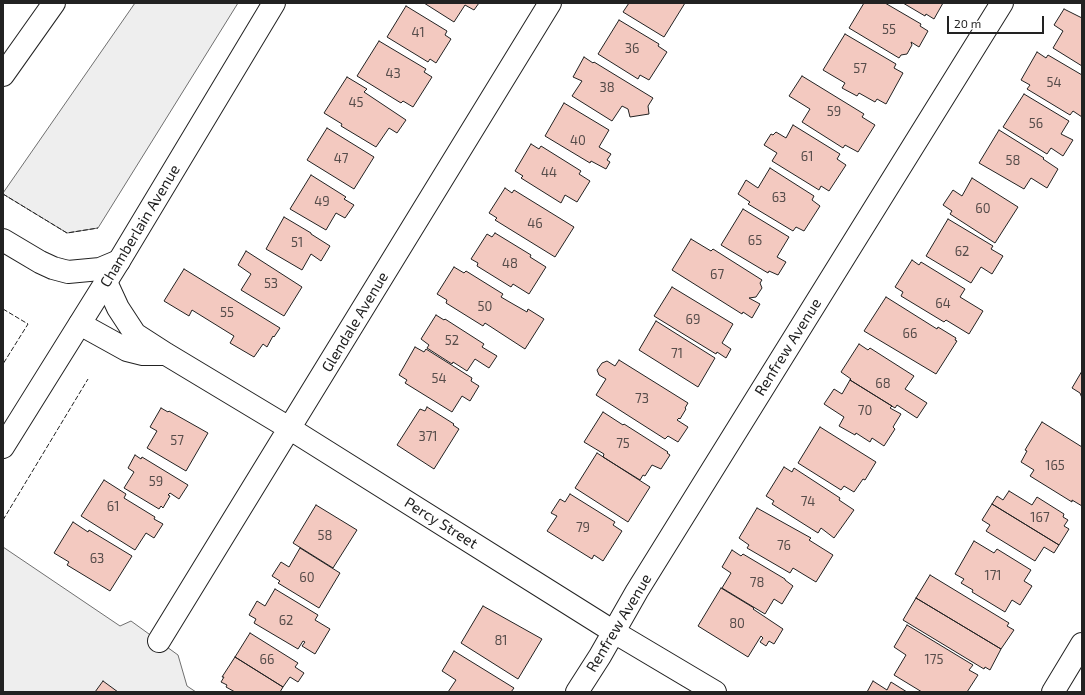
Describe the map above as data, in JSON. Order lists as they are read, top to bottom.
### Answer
{
  "streets": {
    "main road": [
      "Chamberlain Avenue",
      "Glendale Avenue",
      "Renfrew Avenue",
      "Percy Street"
    ]
  },
  "crossings": [
    ["Chamberlain Avenue", "Percy Street"],
    ["Glendale Avenue", "Percy Street"],
    ["Renfrew Avenue", "Percy Street"]
  ],
  "house_numbers": [
    "55",
    "41",
    "36",
    "57",
    "43",
    "54",
    "38",
    "45",
    "59",
    "56",
    "40",
    "61",
    "47",
    "58",
    "44",
    "63",
    "49",
    "60",
    "46",
    "65",
    "51",
    "62",
    "48",
    "67",
    "53",
    "64",
    "50",
    "55",
    "69",
    "66",
    "52",
    "71",
    "54",
    "68",
    "73",
    "70",
    "371",
    "57",
    "75",
    "165",
    "59",
    "74",
    "61",
    "167",
    "79",
    "58",
    "76",
    "63",
    "171",
    "60",
    "78",
    "62",
    "80",
    "81",
    "66",
    "175"
  ],
  "scale_bar": "20 m"
}
